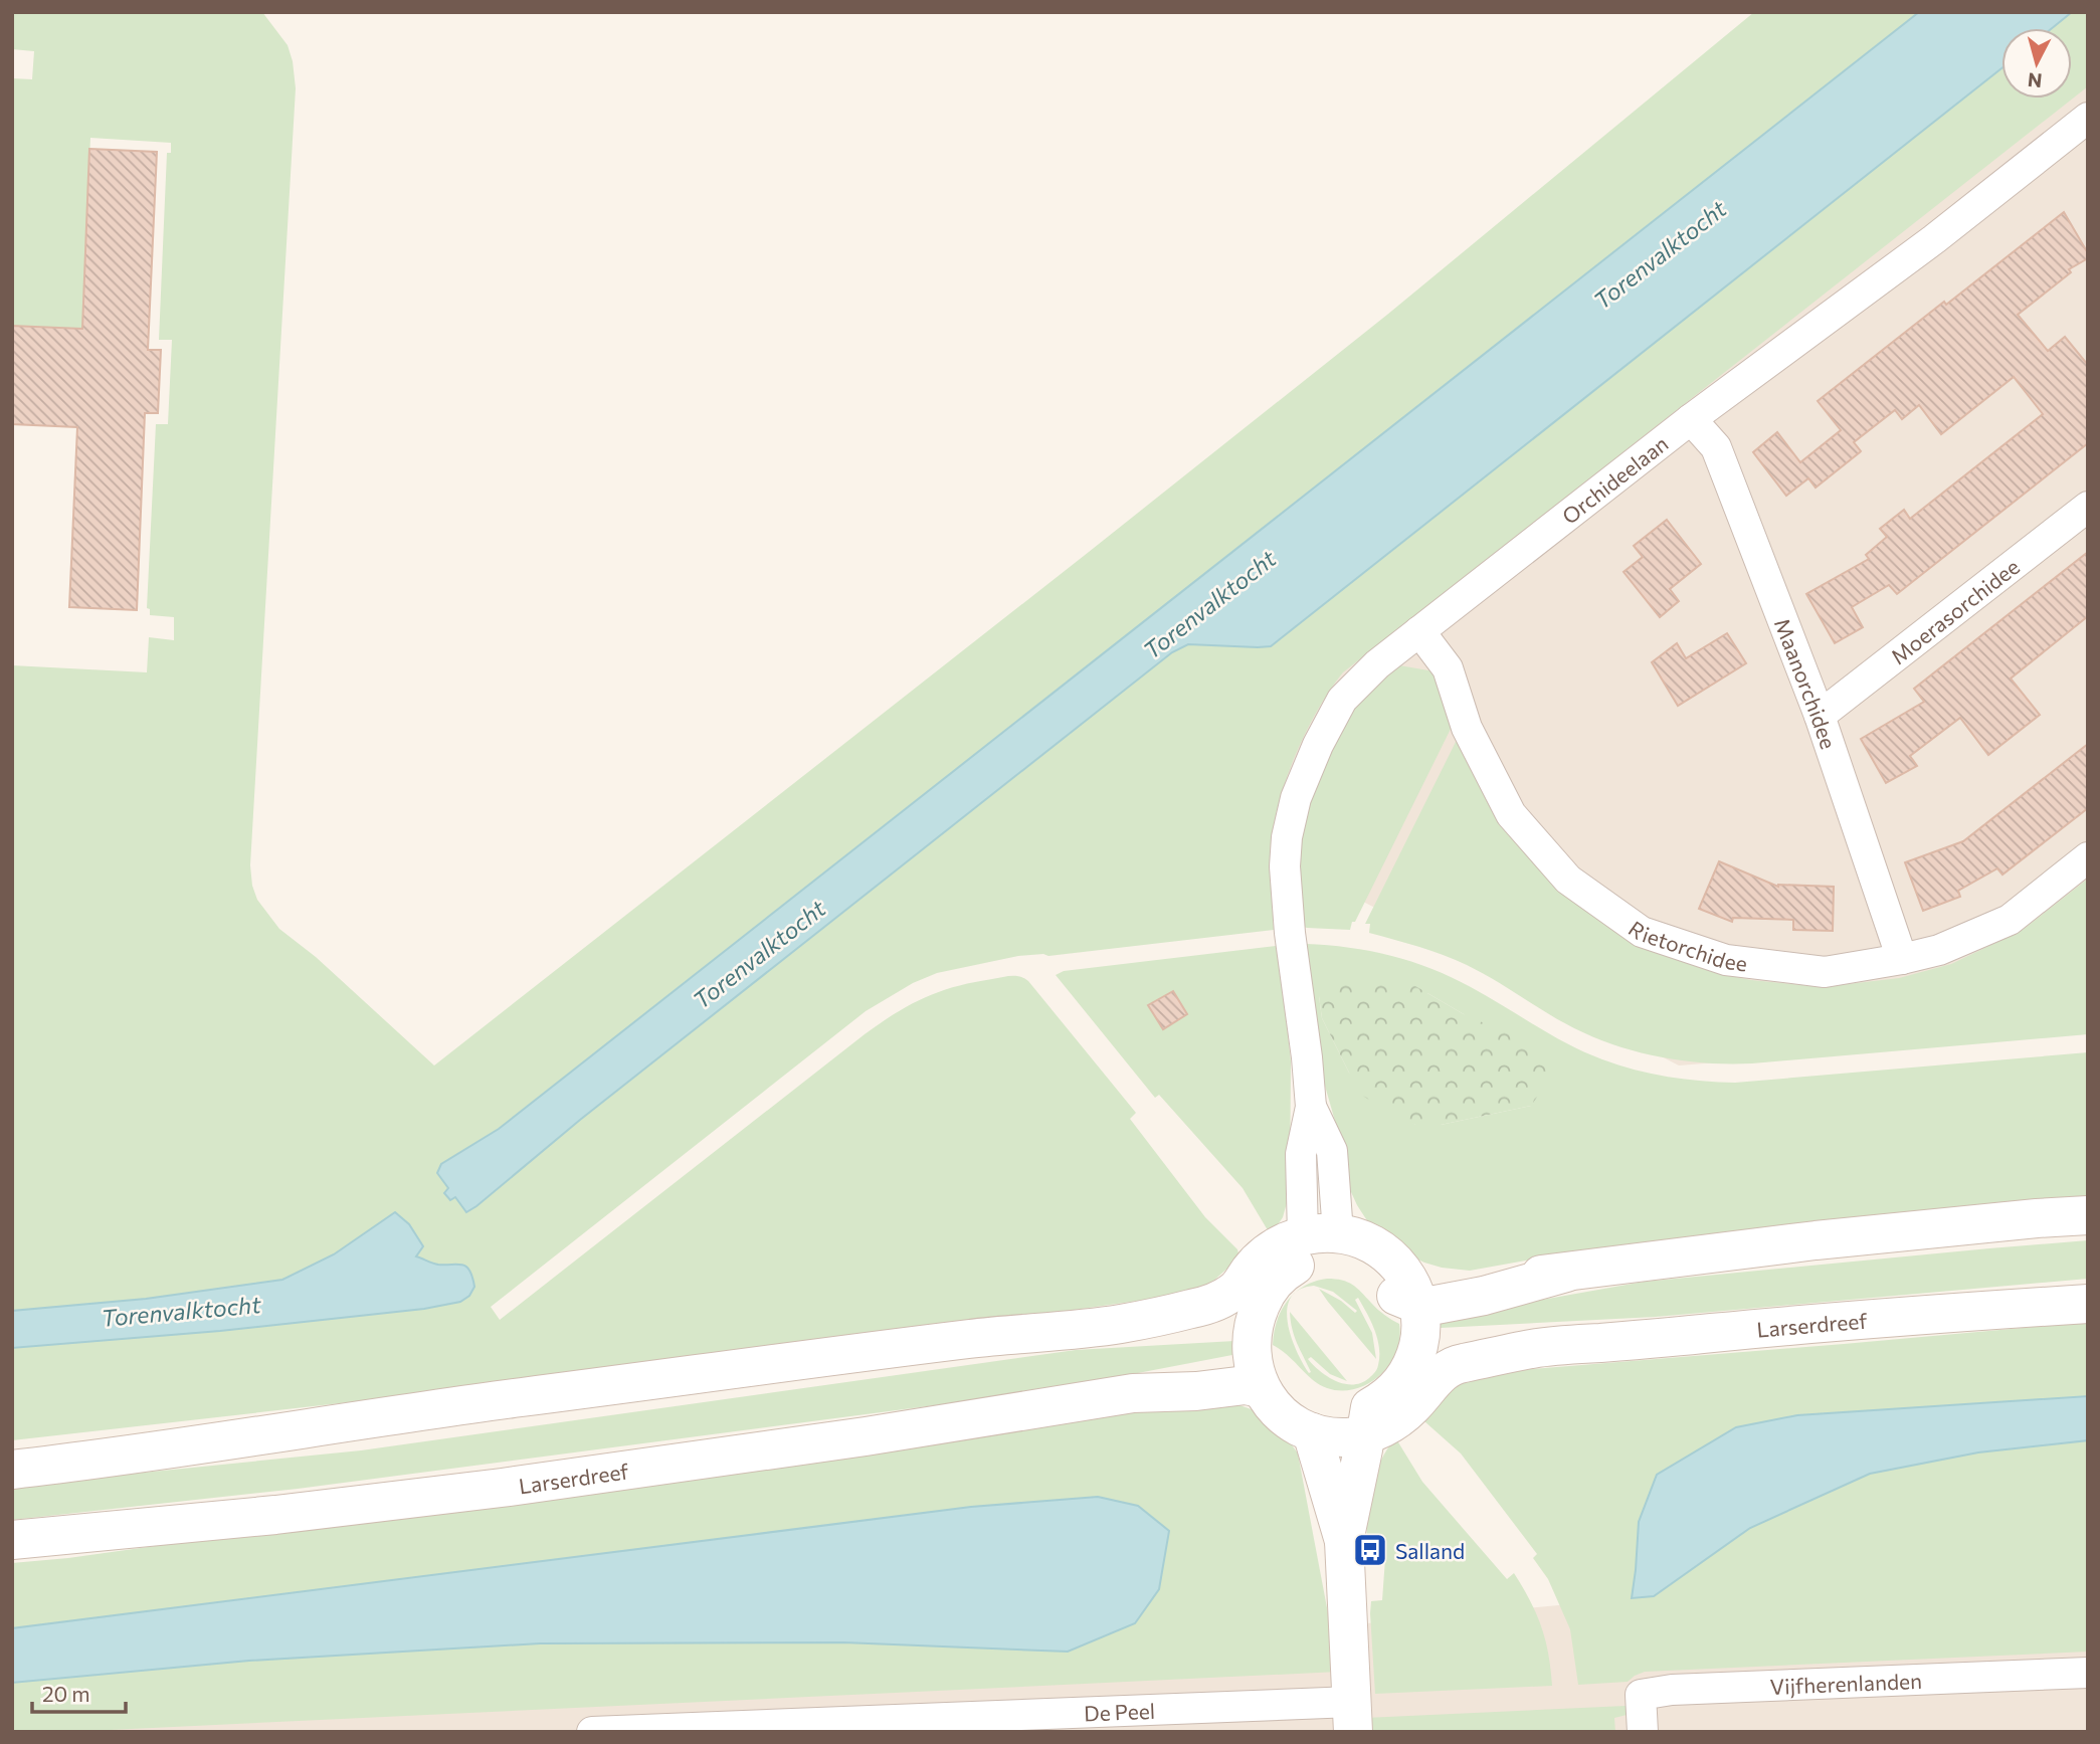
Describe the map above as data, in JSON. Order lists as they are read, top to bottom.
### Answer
{
  "streets": {
    "main road": ["Larserdreef"],
    "street": [
      "Orchideelaan",
      "Moerasorchidee",
      "Maanorchidee",
      "Rietorchidee",
      "Vijfherenlanden",
      "De Peel"
    ]
  },
  "crossings": [
    ["Orchideelaan", "Maanorchidee"],
    ["Orchideelaan", "Rietorchidee"],
    ["Moerasorchidee", "Maanorchidee"],
    ["Maanorchidee", "Rietorchidee"]
  ],
  "water": ["Torenvalktocht"],
  "places": {
    "bus stop": ["Salland"]
  },
  "scale_bar": "20 m",
  "north": "bottom"
}
